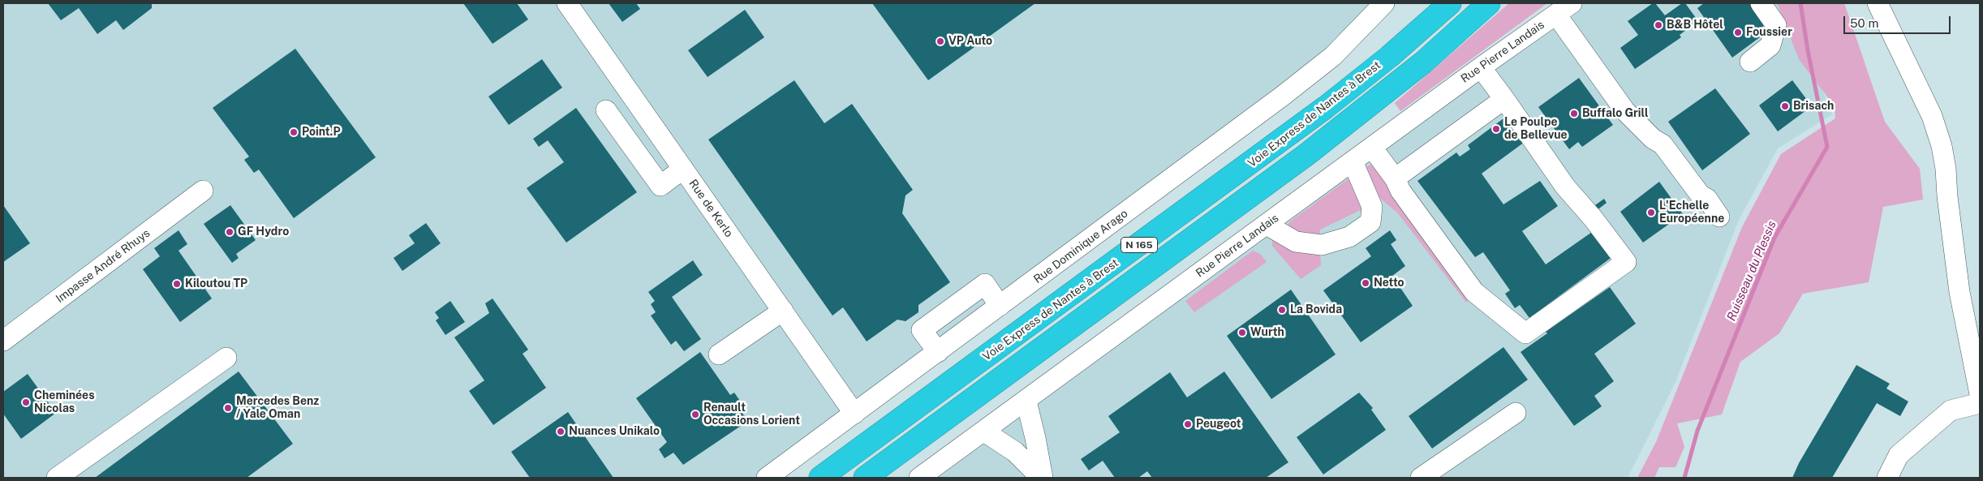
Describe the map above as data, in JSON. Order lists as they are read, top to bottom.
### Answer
{
  "streets": {
    "highway": ["Voie Express de Nantes à Brest", "N 165"],
    "street": [
      "Rue Pierre Landais",
      "Rue de Kerlo",
      "Rue Dominique Arago",
      "Impasse André Rhuys"
    ]
  },
  "crossings": [
    ["Rue de Kerlo", "Rue Dominique Arago"]
  ],
  "water": ["Ruisseau du Plessis"],
  "places": [
    "B&B Hôtel",
    "Foussier",
    "VP Auto",
    "Brisach",
    "Buffalo Grill",
    "Le Poulpe de Bellevue",
    "Point.P",
    "L'Echelle Européenne",
    "GF Hydro",
    "Netto",
    "Kiloutou TP",
    "La Bovida",
    "Wurth",
    "Cheminées Nicolas",
    "Mercedes Benz / Yale Oman",
    "Renault Occasions Lorient",
    "Peugeot",
    "Nuances Unikalo"
  ],
  "scale_bar": "50 m"
}
